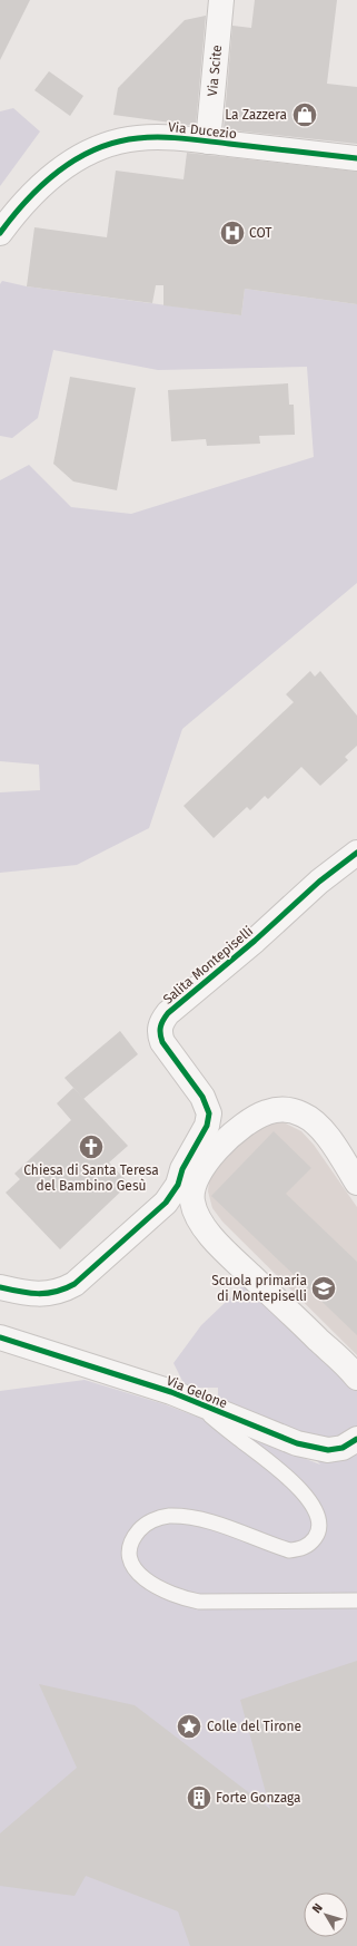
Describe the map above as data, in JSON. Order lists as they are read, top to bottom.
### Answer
{
  "streets": {
    "street": [
      "Via Scite",
      "Via Ducezio",
      "Salita Montepiselli",
      "Via Gelone"
    ]
  },
  "crossings": [
    ["Via Scite", "Via Ducezio"]
  ],
  "places": {
    "shop": ["La Zazzera"],
    "hospital": ["COT"],
    "church": ["Chiesa di Santa Teresa del Bambino Gesù"],
    "school or university": ["Scuola primaria di Montepiselli"],
    "place": ["Colle del Tirone"],
    "building": ["Forte Gonzaga"]
  },
  "north": "top left"
}
